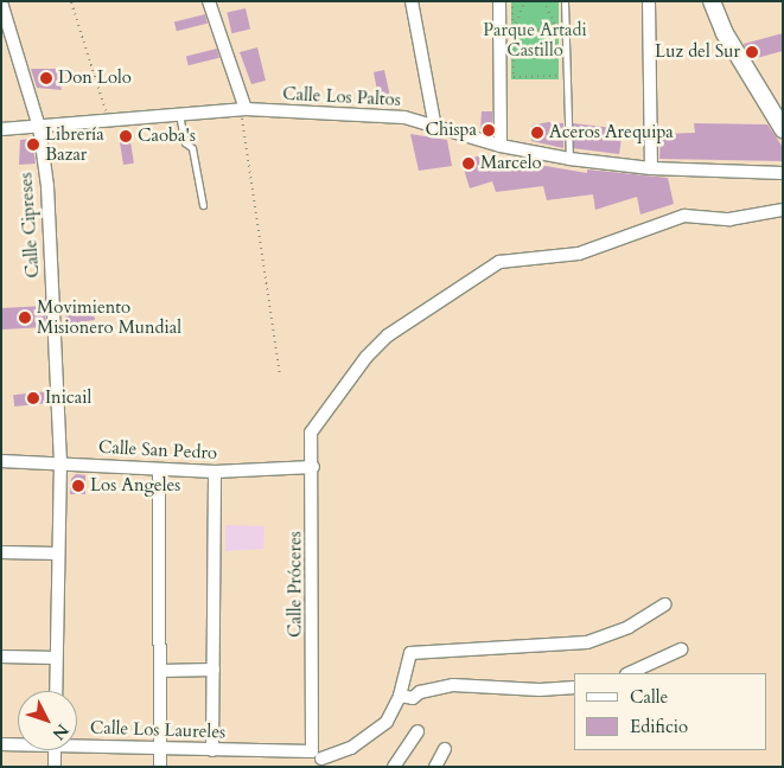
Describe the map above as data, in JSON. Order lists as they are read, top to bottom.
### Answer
{
  "streets": {
    "street": [
      "Calle Los Paltos",
      "Calle Cipreses",
      "Calle San Pedro",
      "Calle Próceres",
      "Calle Los Laureles"
    ]
  },
  "crossings": [
    ["Calle Los Paltos", "Calle Cipreses"],
    ["Calle Cipreses", "Calle San Pedro"],
    ["Calle San Pedro", "Calle Próceres"],
    ["Calle Próceres", "Calle Los Laureles"]
  ],
  "parks": ["Parque Artadi Castillo"],
  "places": [
    "Luz del Sur",
    "Don Lolo",
    "Chispa",
    "Aceros Arequipa",
    "Caoba's",
    "Librería Bazar",
    "Marcelo",
    "Movimiento Misionero Mundial",
    "Inicail",
    "Los Angeles"
  ],
  "legend": ["Calle", "Edificio"],
  "north": "bottom right"
}
